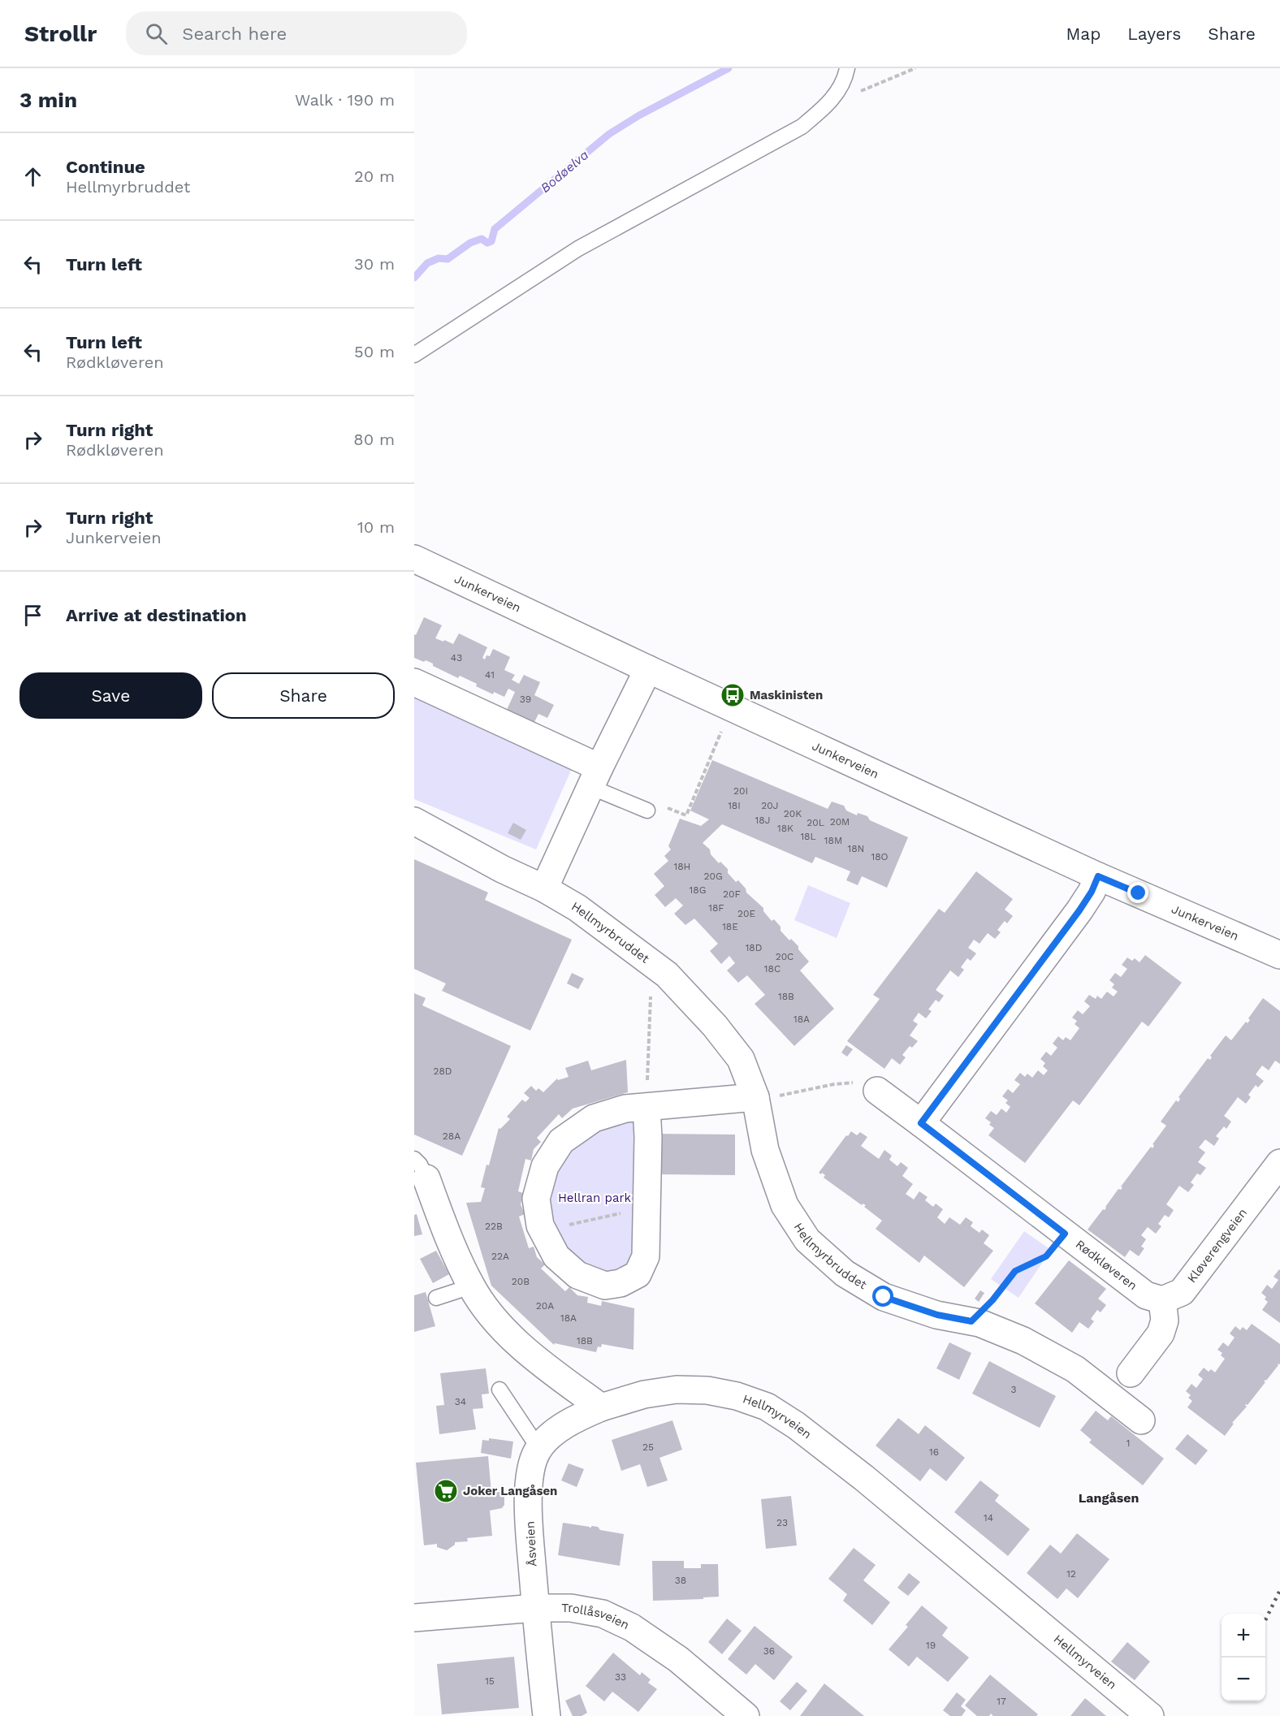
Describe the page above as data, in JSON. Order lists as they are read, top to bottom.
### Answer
{
  "streets": {
    "street": [
      "Junkerveien",
      "Hellmyrbruddet",
      "Kløverengveien",
      "Rødkløveren",
      "Hellmyrveien",
      "Åsveien",
      "Trollåsveien"
    ]
  },
  "crossings": [
    ["Kløverengveien", "Rødkløveren"],
    ["Hellmyrveien", "Åsveien"],
    ["Åsveien", "Trollåsveien"]
  ],
  "districts": ["Langåsen"],
  "water": ["Bodøelva"],
  "parks": ["Hellran park"],
  "places": {
    "bus stop": ["Maskinisten"],
    "supermarket": ["Joker Langåsen"]
  },
  "house_numbers": [
    "43",
    "41",
    "39",
    "20I",
    "18I",
    "20J",
    "20K",
    "18J",
    "20M",
    "20L",
    "18K",
    "18L",
    "18M",
    "18N",
    "18O",
    "18H",
    "20G",
    "18G",
    "20F",
    "18F",
    "20E",
    "18E",
    "18D",
    "20C",
    "18C",
    "18B",
    "18A",
    "28D",
    "28A",
    "22B",
    "22A",
    "20B",
    "20A",
    "18A",
    "18B",
    "3",
    "34",
    "1",
    "25",
    "16",
    "14",
    "23",
    "12",
    "38",
    "19",
    "36",
    "33",
    "15",
    "17"
  ],
  "page": {
    "header": "Strollr",
    "search": "Search here",
    "nav": ["Map", "Layers", "Share"],
    "heading": ["3 min", "Walk · 190 m"],
    "list": [
      ["Continue", "Hellmyrbruddet", "20 m"],
      ["Turn left", "30 m"],
      ["Turn left", "Rødkløveren", "50 m"],
      ["Turn right", "Rødkløveren", "80 m"],
      ["Turn right", "Junkerveien", "10 m"],
      "Arrive at destination"
    ],
    "buttons": ["Save", "Share"],
    "map_buttons": ["+", "−"]
  }
}
